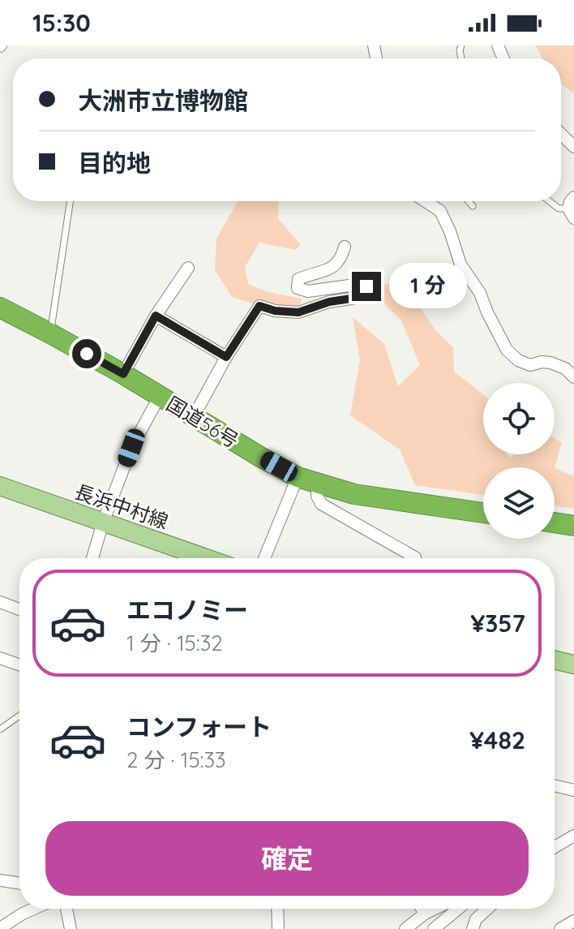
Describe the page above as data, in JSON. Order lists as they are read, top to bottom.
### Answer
{
  "streets": {
    "highway": ["国道56号"],
    "main road": ["長浜中村線"]
  },
  "page": {
    "status": "15:30",
    "banner": ["大洲市立博物館", "目的地"],
    "bubble": "1 分",
    "list": [
      {
        "name": "エコノミー",
        "note": "1 分 · 15:32",
        "value": "¥357"
      },
      {
        "name": "コンフォート",
        "note": "2 分 · 15:33",
        "value": "¥482"
      }
    ],
    "buttons": "確定"
  }
}
